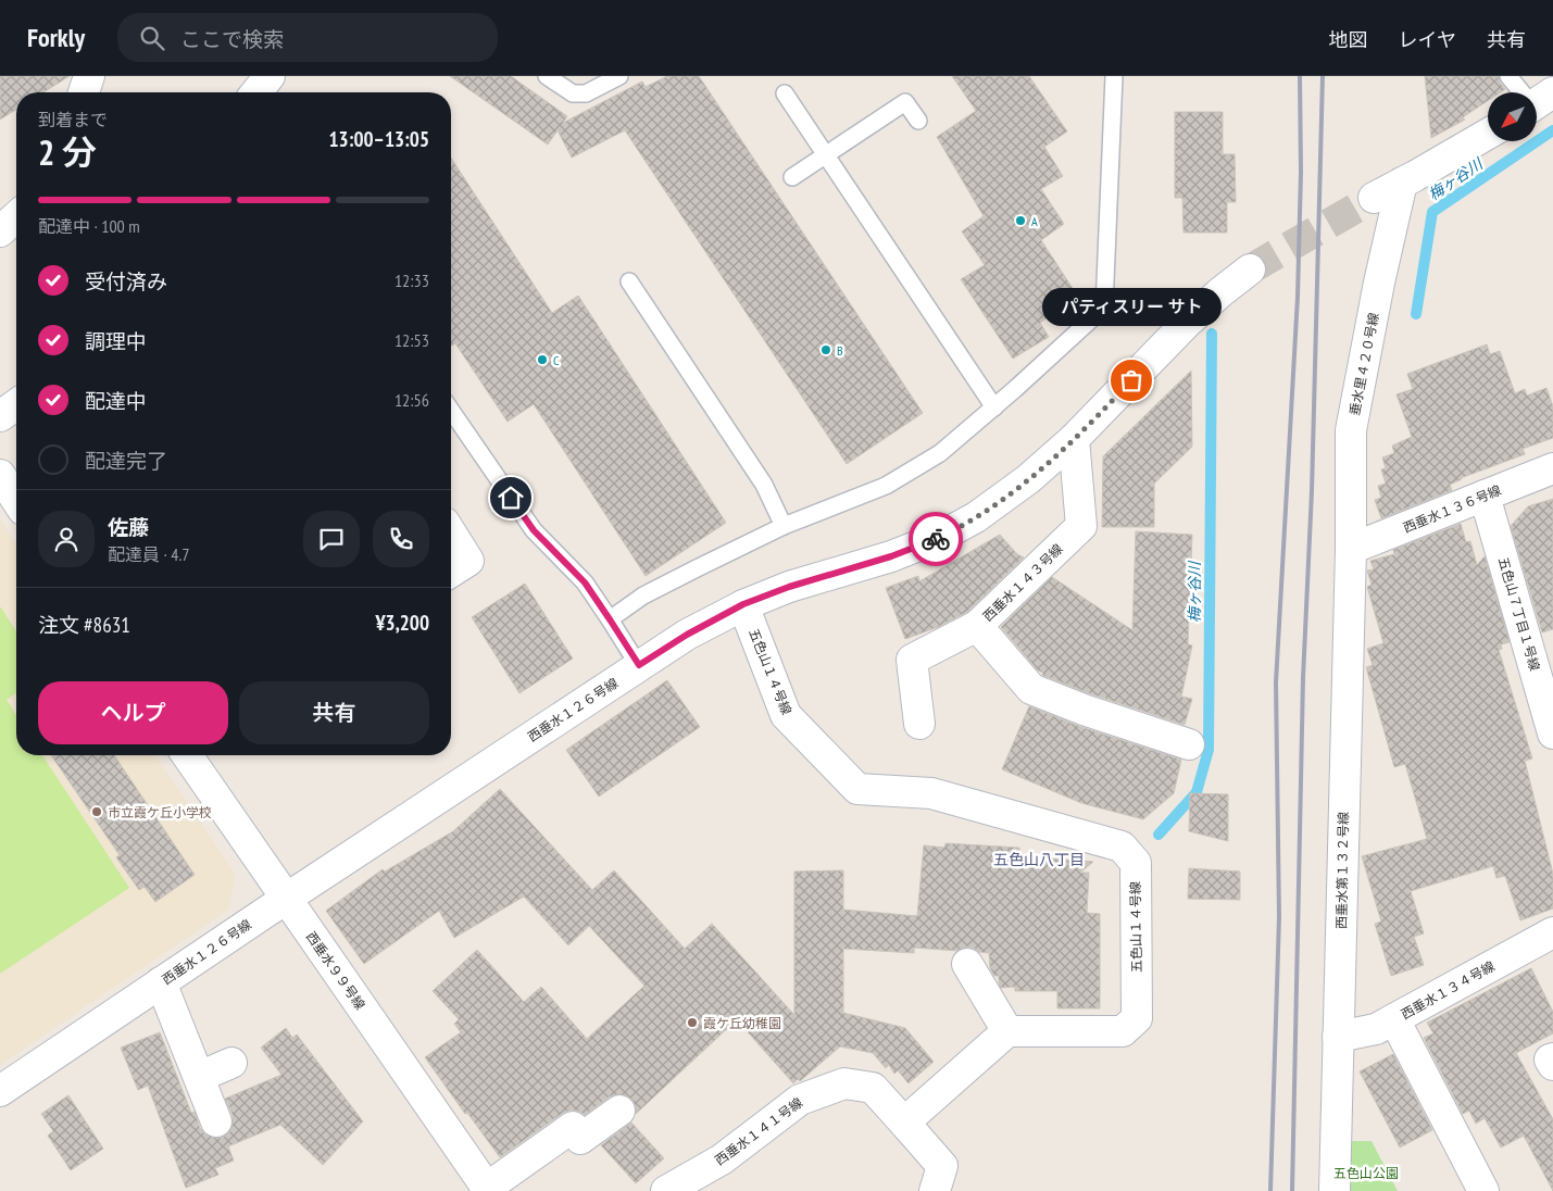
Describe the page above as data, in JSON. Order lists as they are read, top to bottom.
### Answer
{
  "streets": {
    "street": [
      "垂水里４２０号線",
      "西垂水１３６号線",
      "西垂水１４３号線",
      "五色山７丁目１号線",
      "五色山１４号線",
      "西垂水１２６号線",
      "西垂水第１３２号線",
      "西垂水９９号線",
      "西垂水１３４号線",
      "西垂水１４１号線"
    ]
  },
  "crossings": [
    ["垂水里４２０号線", "西垂水１３６号線"],
    ["垂水里４２０号線", "西垂水第１３２号線"],
    ["西垂水１３６号線", "五色山７丁目１号線"],
    ["西垂水１３６号線", "西垂水第１３２号線"],
    ["西垂水１４３号線", "西垂水１２６号線"],
    ["五色山１４号線", "西垂水１２６号線"],
    ["西垂水１２６号線", "西垂水９９号線"],
    ["西垂水第１３２号線", "西垂水１３４号線"]
  ],
  "districts": ["五色山八丁目"],
  "water": ["梅ヶ谷川"],
  "parks": ["五色山公園"],
  "places": [
    "A",
    "B",
    "C",
    "パティスリー サト",
    "市立霞ケ丘小学校",
    "霞ケ丘幼稚園"
  ],
  "north": "bottom left",
  "page": {
    "header": "Forkly",
    "search": "ここで検索",
    "nav": ["地図", "レイヤ", "共有"],
    "heading": ["2 分", "到着まで", "13:00–13:05"],
    "panel": [
      "佐藤",
      "配達員 · 4.7",
      "注文 #8631",
      "¥3,200"
    ],
    "bar": "配達中 · 100 m",
    "list": [
      ["受付済み", "12:33"],
      ["調理中", "12:53"],
      ["配達中", "12:56"],
      "配達完了"
    ],
    "bubble": "パティスリー サト",
    "buttons": ["ヘルプ", "共有"]
  }
}
